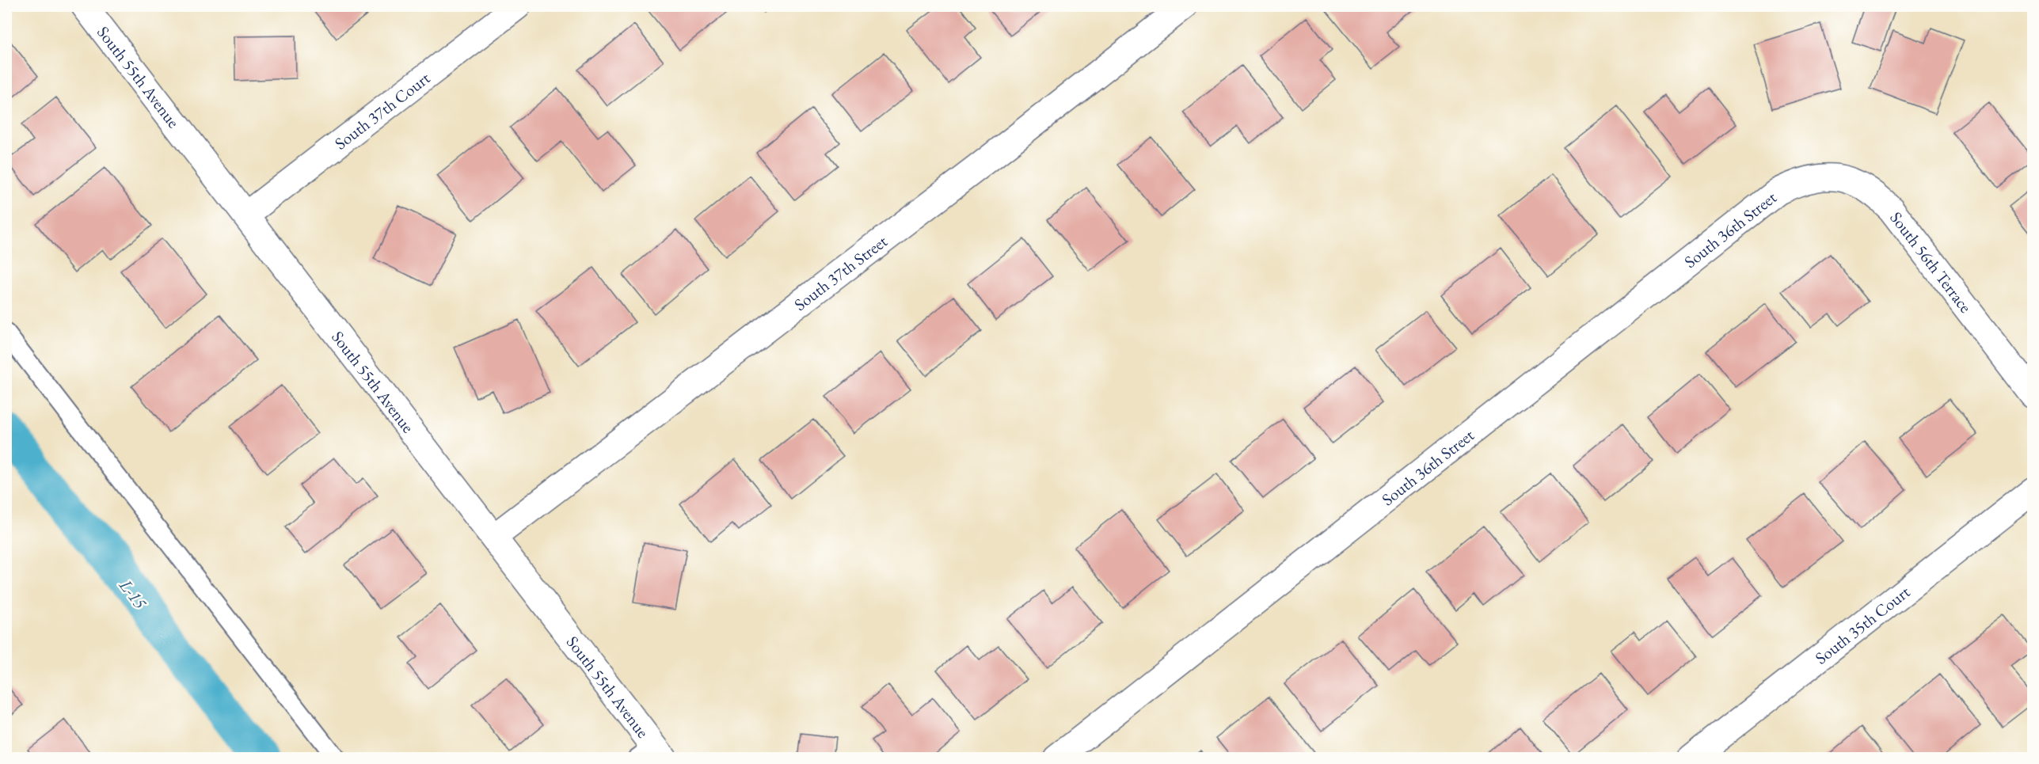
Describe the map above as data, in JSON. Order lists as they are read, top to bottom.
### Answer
{
  "streets": {
    "street": [
      "South 55th Avenue",
      "South 37th Court",
      "South 36th Street",
      "South 56th Terrace",
      "South 37th Street",
      "South 35th Court"
    ]
  },
  "crossings": [
    ["South 55th Avenue", "South 37th Court"],
    ["South 55th Avenue", "South 37th Street"],
    ["South 36th Street", "South 56th Terrace"]
  ],
  "water": ["L-15"]
}
